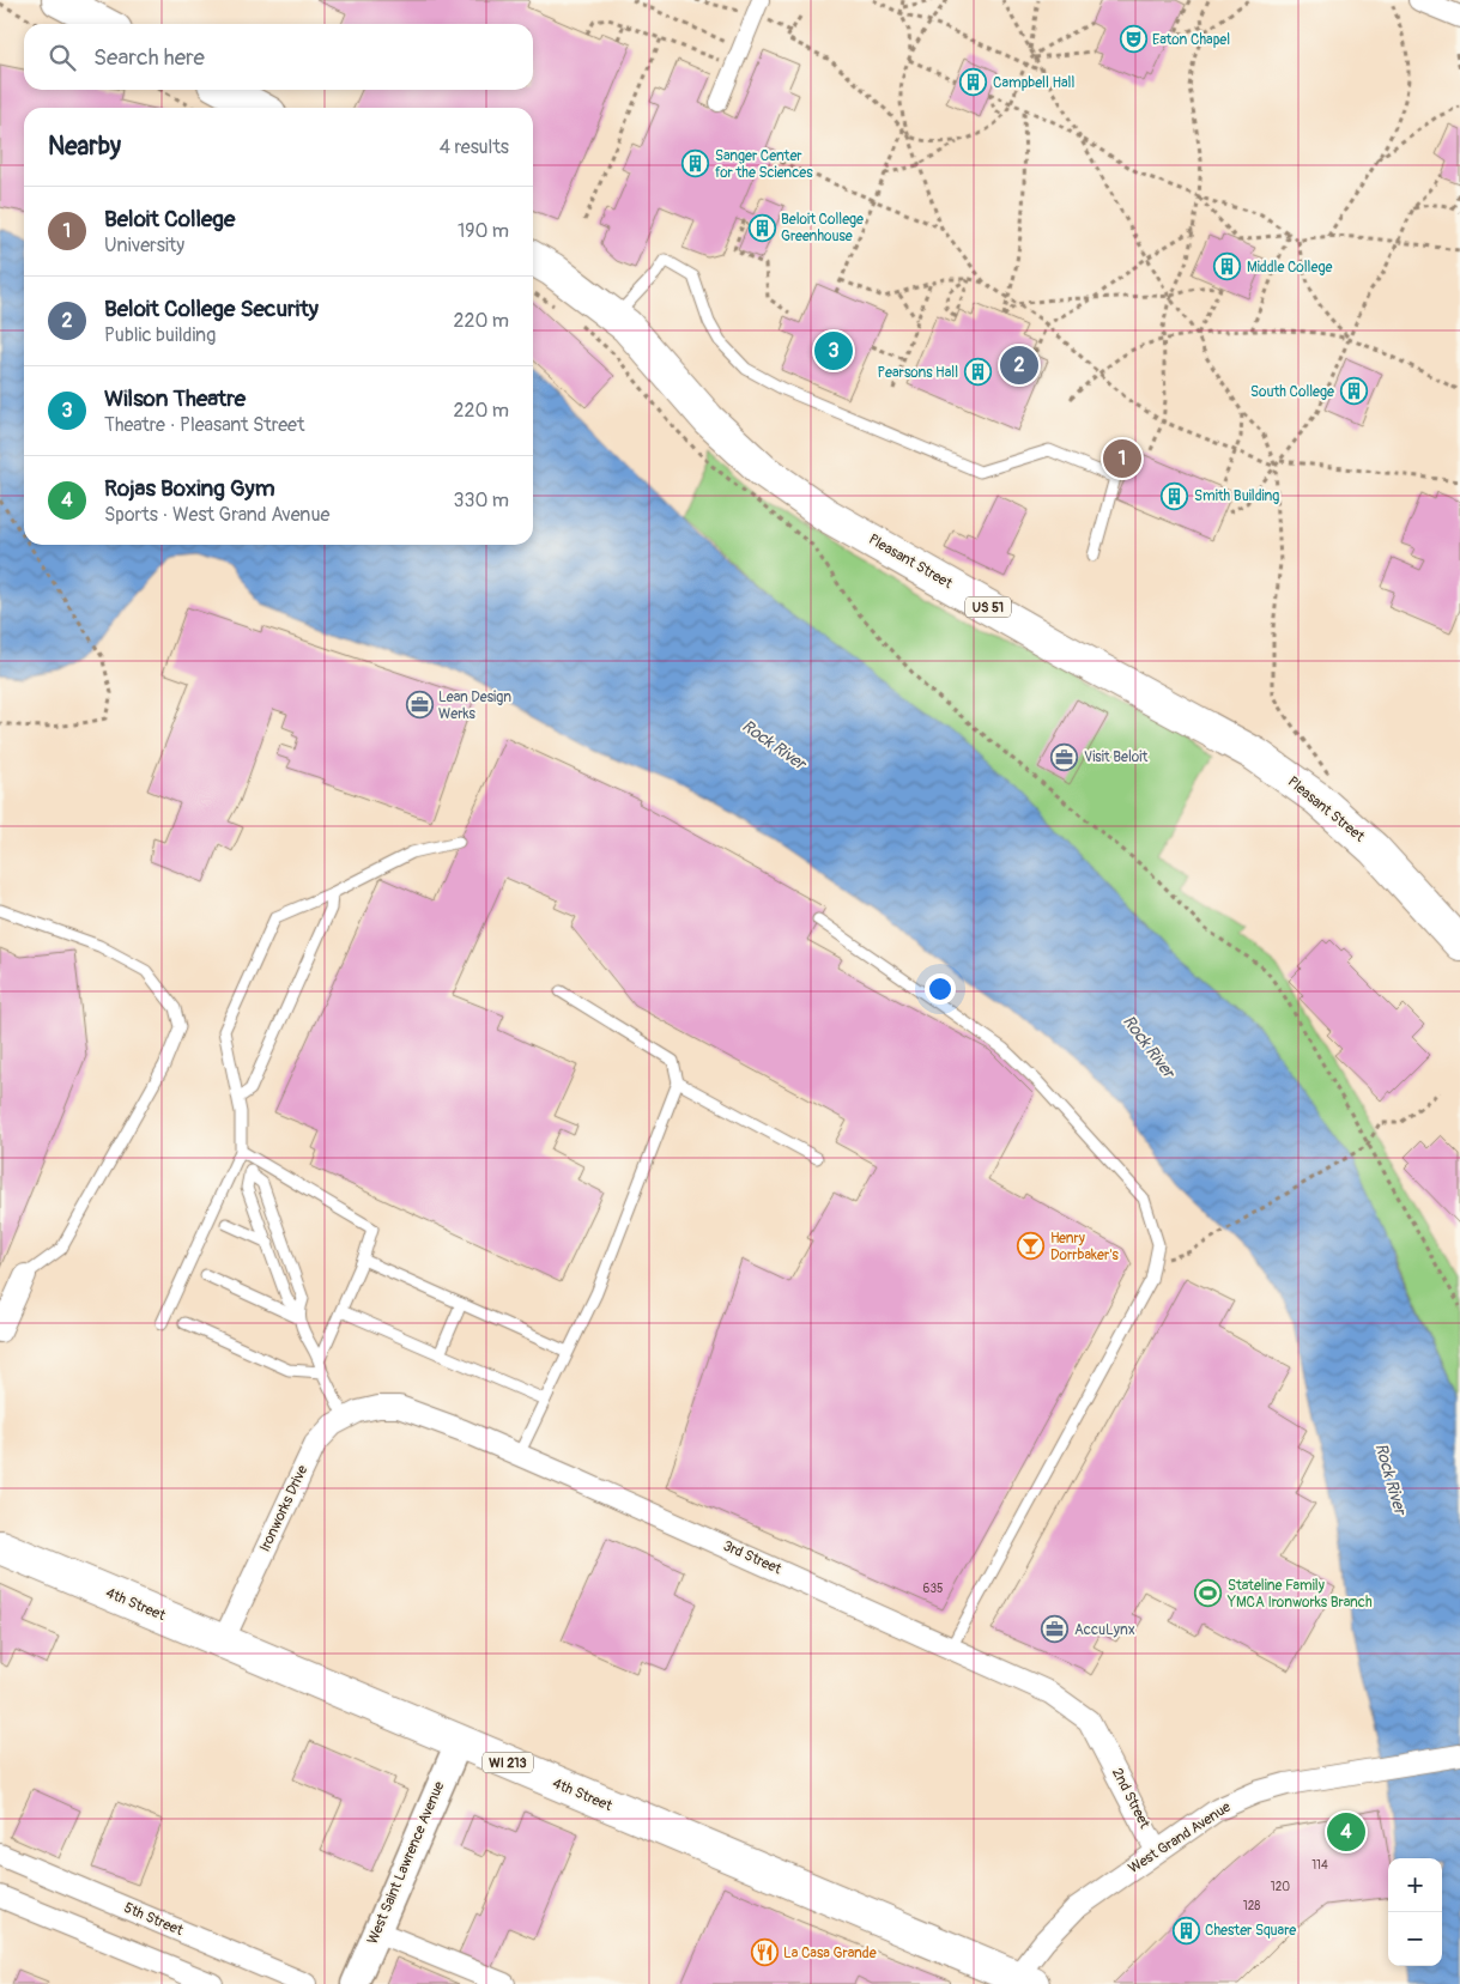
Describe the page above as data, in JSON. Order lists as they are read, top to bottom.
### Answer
{
  "streets": {
    "main road": [
      "Pleasant Street",
      "US 51",
      "4th Street",
      "WI 213"
    ],
    "street": [
      "Ironworks Drive",
      "3rd Street",
      "2nd Street",
      "West Grand Avenue",
      "West Saint Lawrence Avenue",
      "5th Street"
    ]
  },
  "crossings": [
    ["Ironworks Drive", "3rd Street"],
    ["Ironworks Drive", "4th Street"],
    ["3rd Street", "2nd Street"],
    ["4th Street", "West Grand Avenue"],
    ["4th Street", "West Saint Lawrence Avenue"],
    ["2nd Street", "West Grand Avenue"]
  ],
  "water": ["Rock River"],
  "places": {
    "theatre": ["Eaton Chapel"],
    "building": [
      "Campbell Hall",
      "Sanger Center for the Sciences",
      "Beloit College Greenhouse",
      "Middle College",
      "Pearsons Hall",
      "South College",
      "Smith Building",
      "Chester Square"
    ],
    "office": ["Lean Design Werks", "Visit Beloit", "AccuLynx"],
    "bar": ["Henry Dorrbaker's"],
    "sports": ["Stateline Family YMCA Ironworks Branch"],
    "restaurant": ["La Casa Grande"]
  },
  "house_numbers": [
    "635",
    "114",
    "120",
    "128"
  ],
  "page": {
    "search": "Search here",
    "heading": ["Nearby", "4 results"],
    "list": [
      {
        "mark": "1",
        "name": "Beloit College",
        "note": "University",
        "value": "190 m"
      },
      {
        "mark": "2",
        "name": "Beloit College Security",
        "note": "Public building",
        "value": "220 m"
      },
      {
        "mark": "3",
        "name": "Wilson Theatre",
        "note": "Theatre · Pleasant Street",
        "value": "220 m"
      },
      {
        "mark": "4",
        "name": "Rojas Boxing Gym",
        "note": "Sports · West Grand Avenue",
        "value": "330 m"
      }
    ],
    "pins": [
      "3",
      "2",
      "1",
      "4"
    ],
    "map_buttons": ["+", "−"]
  }
}
